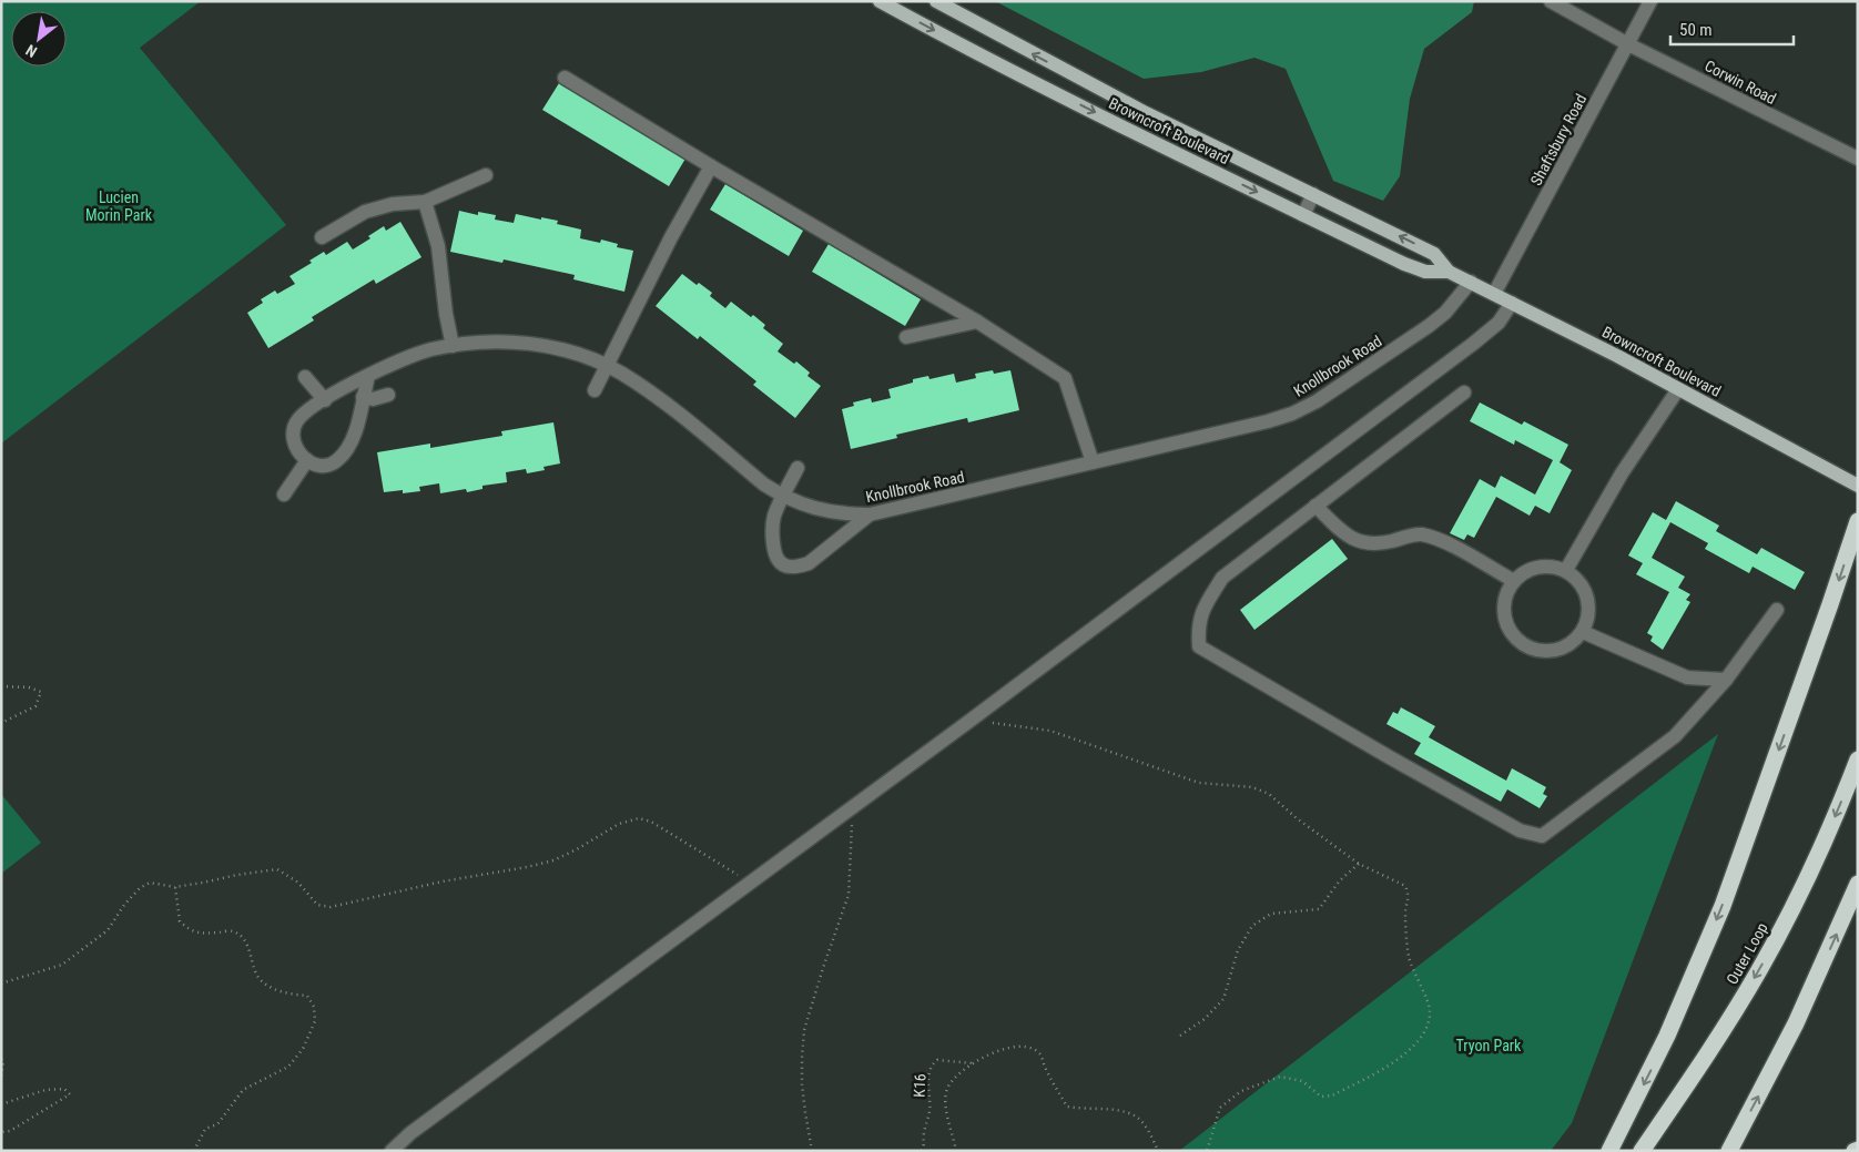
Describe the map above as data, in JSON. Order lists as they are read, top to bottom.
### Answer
{
  "streets": {
    "highway": ["Outer Loop"],
    "main road": ["Browncroft Boulevard"],
    "street": ["Corwin Road", "Shaftsbury Road", "Knollbrook Road"],
    "path": ["K16"]
  },
  "crossings": [
    ["Corwin Road", "Shaftsbury Road"],
    ["Browncroft Boulevard", "Shaftsbury Road"],
    ["Browncroft Boulevard", "Knollbrook Road"]
  ],
  "parks": ["Lucien Morin Park", "Tryon Park"],
  "scale_bar": "50 m",
  "north": "bottom left"
}
